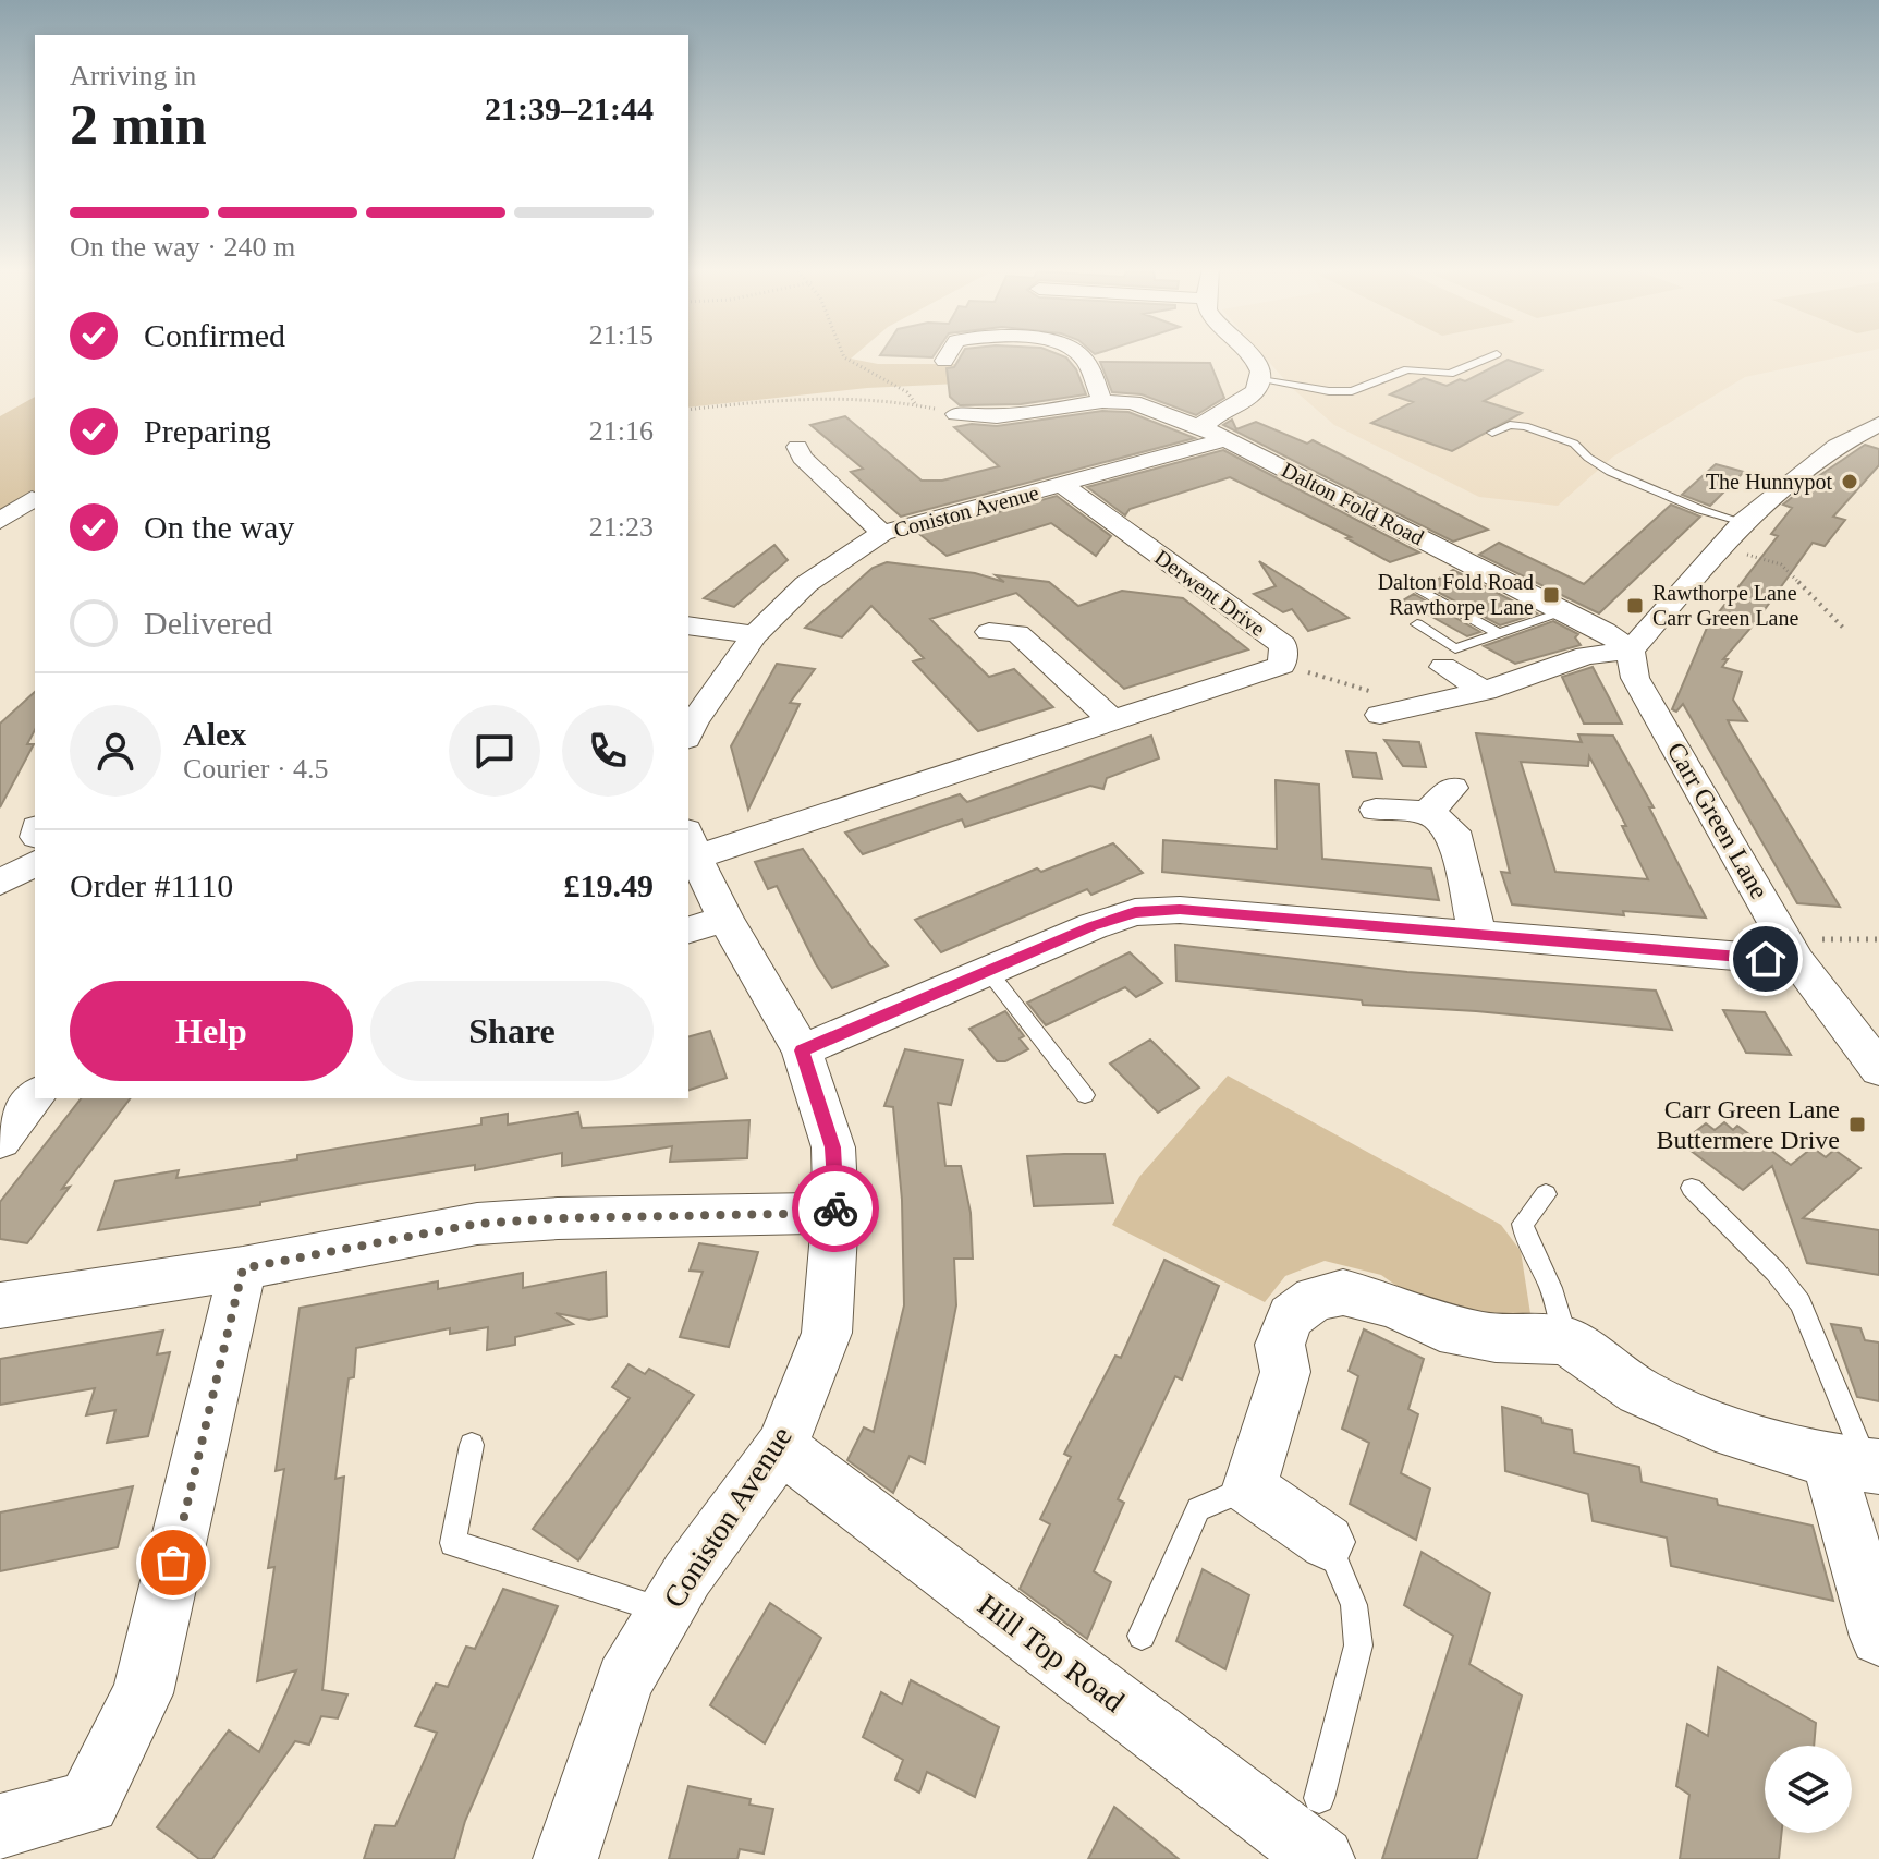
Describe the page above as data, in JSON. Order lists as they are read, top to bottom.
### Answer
{
  "streets": {
    "street": [
      "Dalton Fold Road",
      "Coniston Avenue",
      "Derwent Drive",
      "Carr Green Lane",
      "Hill Top Road"
    ]
  },
  "crossings": [
    ["Dalton Fold Road", "Coniston Avenue"],
    ["Dalton Fold Road", "Carr Green Lane"],
    ["Coniston Avenue", "Derwent Drive"],
    ["Coniston Avenue", "Hill Top Road"]
  ],
  "places": {
    "other": ["The Hunnypot"],
    "transit": ["Dalton Fold Road Rawthorpe Lane", "Rawthorpe Lane Carr Green Lane", "Carr Green Lane Buttermere Drive"]
  },
  "page": {
    "heading": ["2 min", "Arriving in", "21:39–21:44"],
    "panel": [
      "Alex",
      "Courier · 4.5",
      "Order #1110",
      "£19.49"
    ],
    "bar": "On the way · 240 m",
    "list": [
      ["Confirmed", "21:15"],
      ["Preparing", "21:16"],
      ["On the way", "21:23"],
      "Delivered"
    ],
    "buttons": ["Help", "Share"]
  }
}
